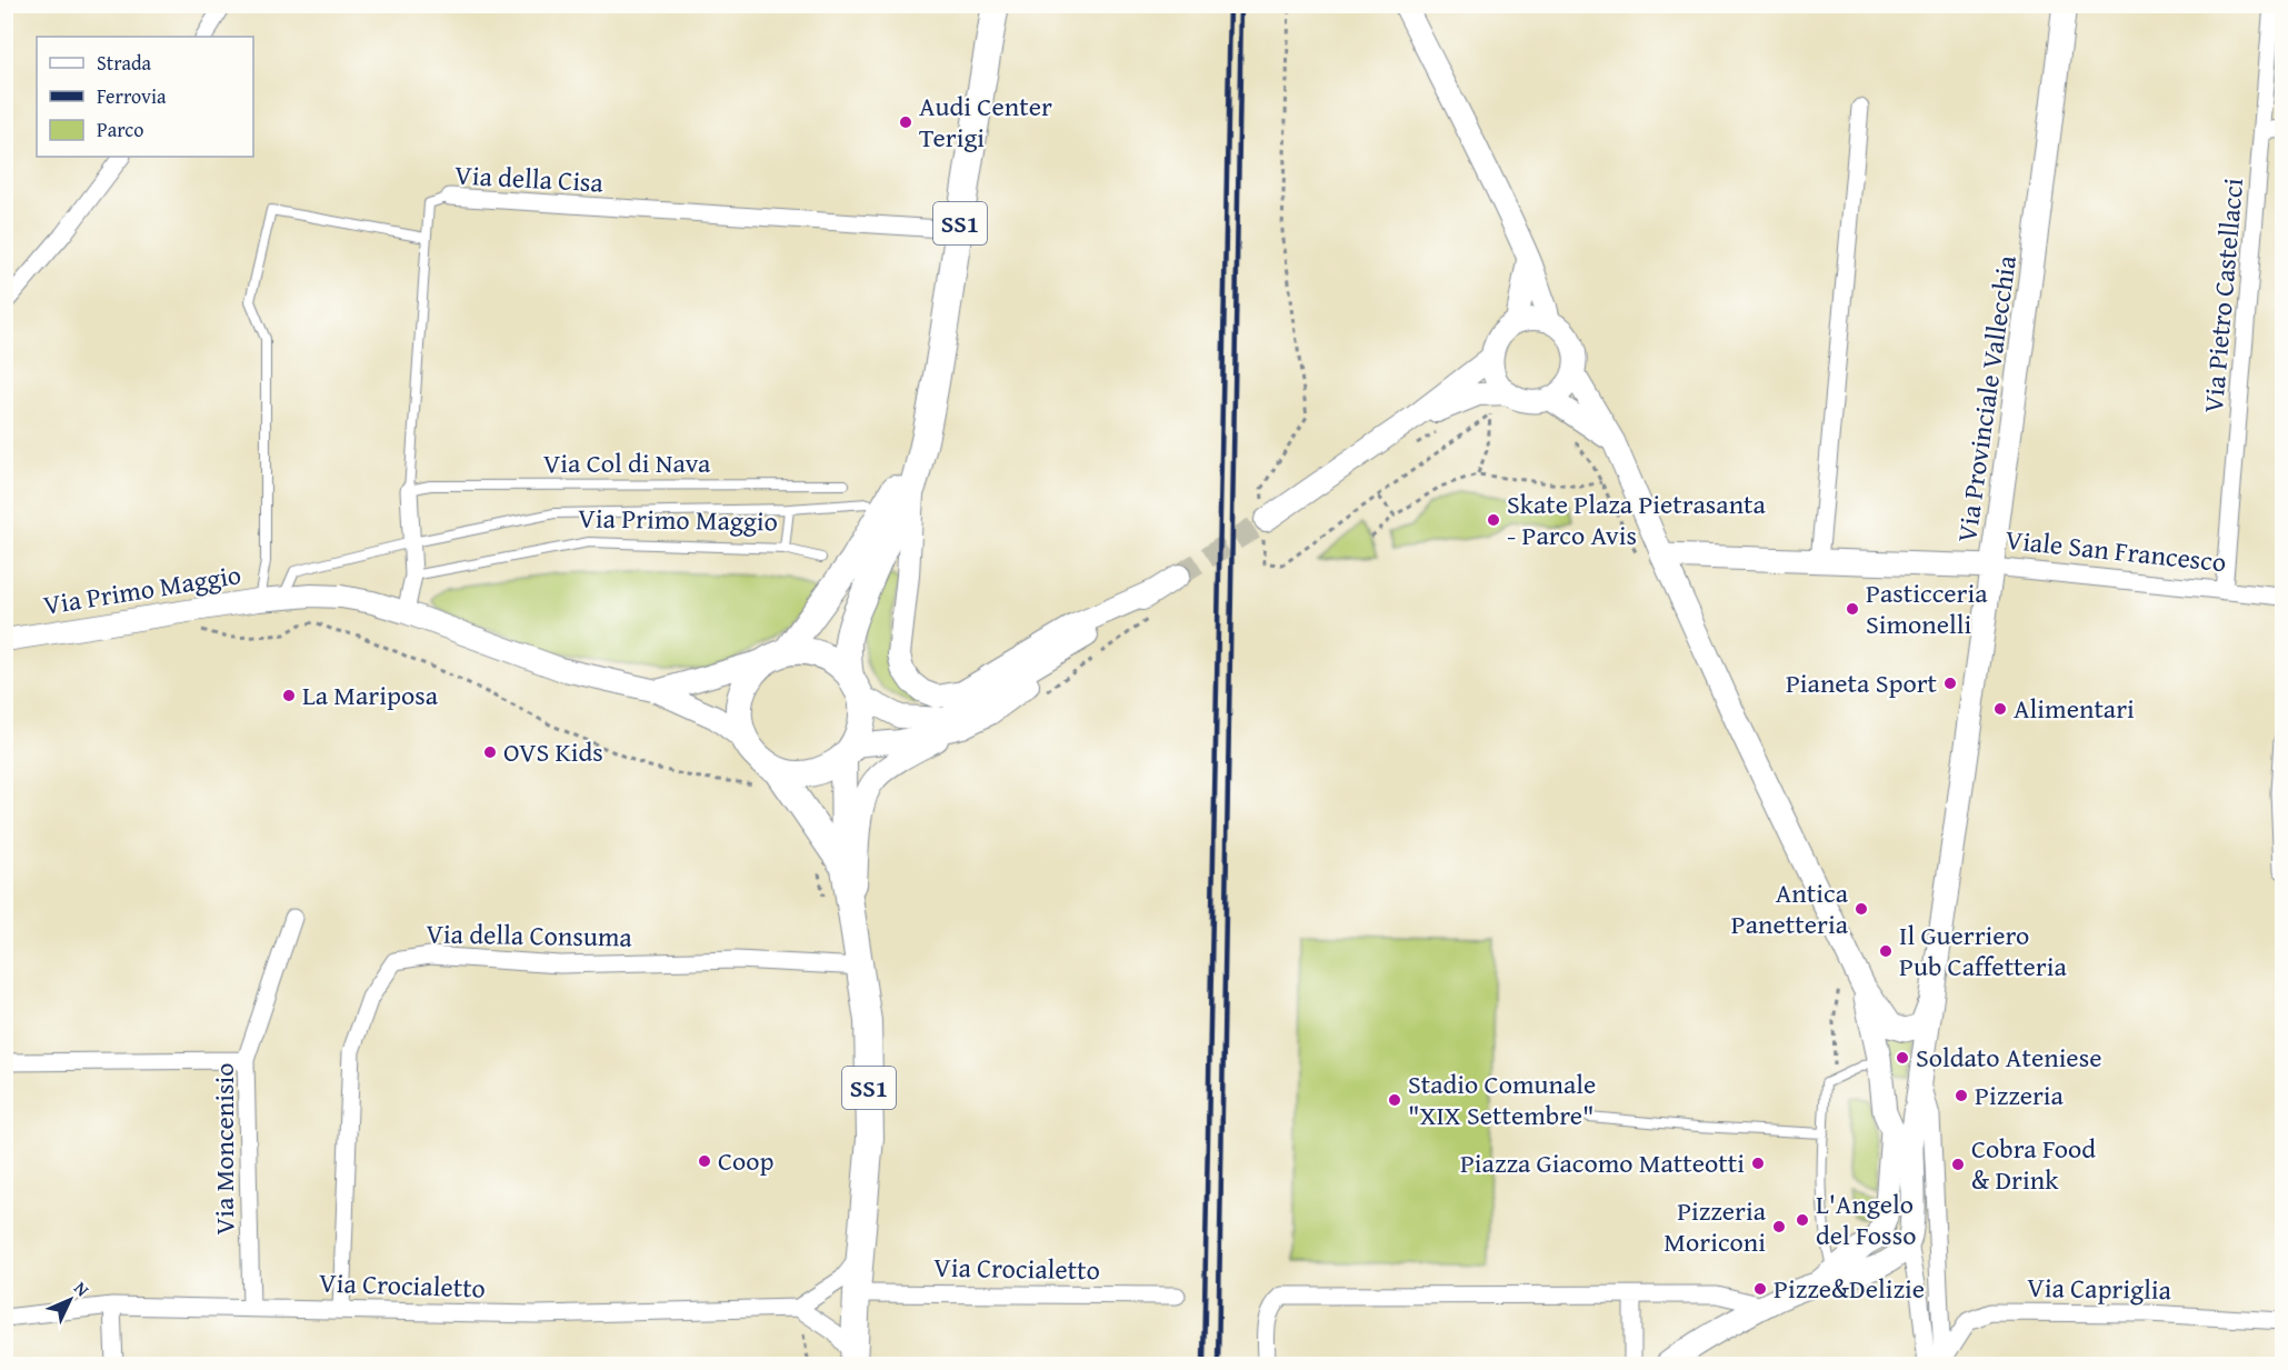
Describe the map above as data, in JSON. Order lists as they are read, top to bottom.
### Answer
{
  "streets": {
    "main road": ["SS1", "Via Provinciale Vallecchia", "Viale San Francesco"],
    "street": [
      "Via della Cisa",
      "Via Pietro Castellacci",
      "Via Primo Maggio",
      "Via della Consuma",
      "Via Moncenisio",
      "Via Crocialetto",
      "Via Capriglia"
    ],
    "lane": ["Via Col di Nava"]
  },
  "crossings": [
    ["Via della Cisa", "SS1"],
    ["Via della Cisa", "Via Col di Nava"],
    ["Via della Cisa", "Via Primo Maggio"],
    ["SS1", "Via Primo Maggio"],
    ["SS1", "Via della Consuma"],
    ["SS1", "Via Crocialetto"],
    ["Via Pietro Castellacci", "Viale San Francesco"],
    ["Via Provinciale Vallecchia", "Viale San Francesco"],
    ["Via della Consuma", "Via Crocialetto"],
    ["Via Moncenisio", "Via Crocialetto"]
  ],
  "places": [
    "Audi Center Terigi",
    "Skate Plaza Pietrasanta - Parco Avis",
    "Pasticceria Simonelli",
    "Pianeta Sport",
    "La Mariposa",
    "Alimentari",
    "OVS Kids",
    "Antica Panetteria",
    "Il Guerriero Pub Caffetteria",
    "Soldato Ateniese",
    "Pizzeria",
    "Stadio Comunale \"XIX Settembre\"",
    "Coop",
    "Piazza Giacomo Matteotti",
    "Cobra Food & Drink",
    "L'Angelo del Fosso",
    "Pizzeria Moriconi",
    "Pizze&Delizie"
  ],
  "legend": ["Strada", "Ferrovia", "Parco"],
  "north": "top right"
}
